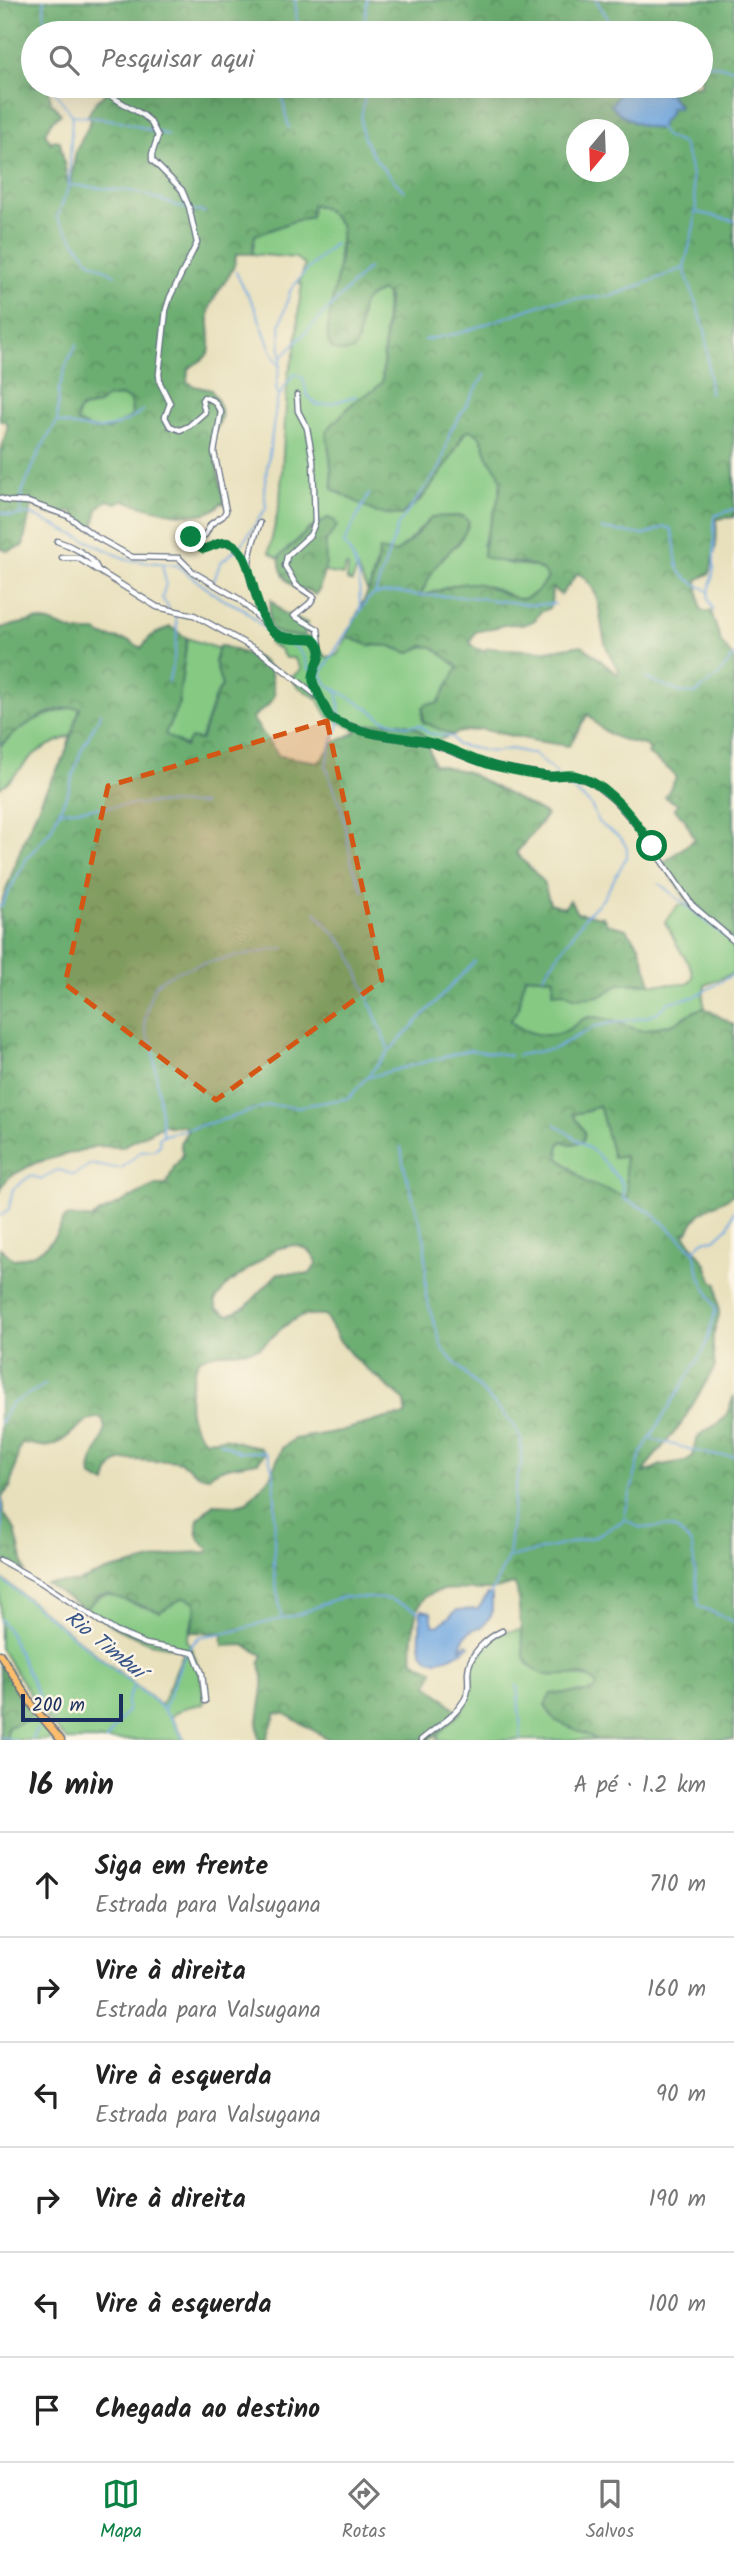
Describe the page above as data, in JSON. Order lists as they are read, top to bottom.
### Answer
{
  "water": ["Rio Timbuí"],
  "scale_bar": "200 m",
  "north": "bottom",
  "page": {
    "search": "Pesquisar aqui",
    "scale": "200 m",
    "heading": ["16 min", "A pé · 1.2 km"],
    "list": [
      ["Siga em frente", "Estrada para Valsugana", "710 m"],
      ["Vire à direita", "Estrada para Valsugana", "160 m"],
      ["Vire à esquerda", "Estrada para Valsugana", "90 m"],
      ["Vire à direita", "190 m"],
      ["Vire à esquerda", "100 m"],
      "Chegada ao destino"
    ],
    "nav": ["Mapa", "Rotas", "Salvos"]
  }
}
